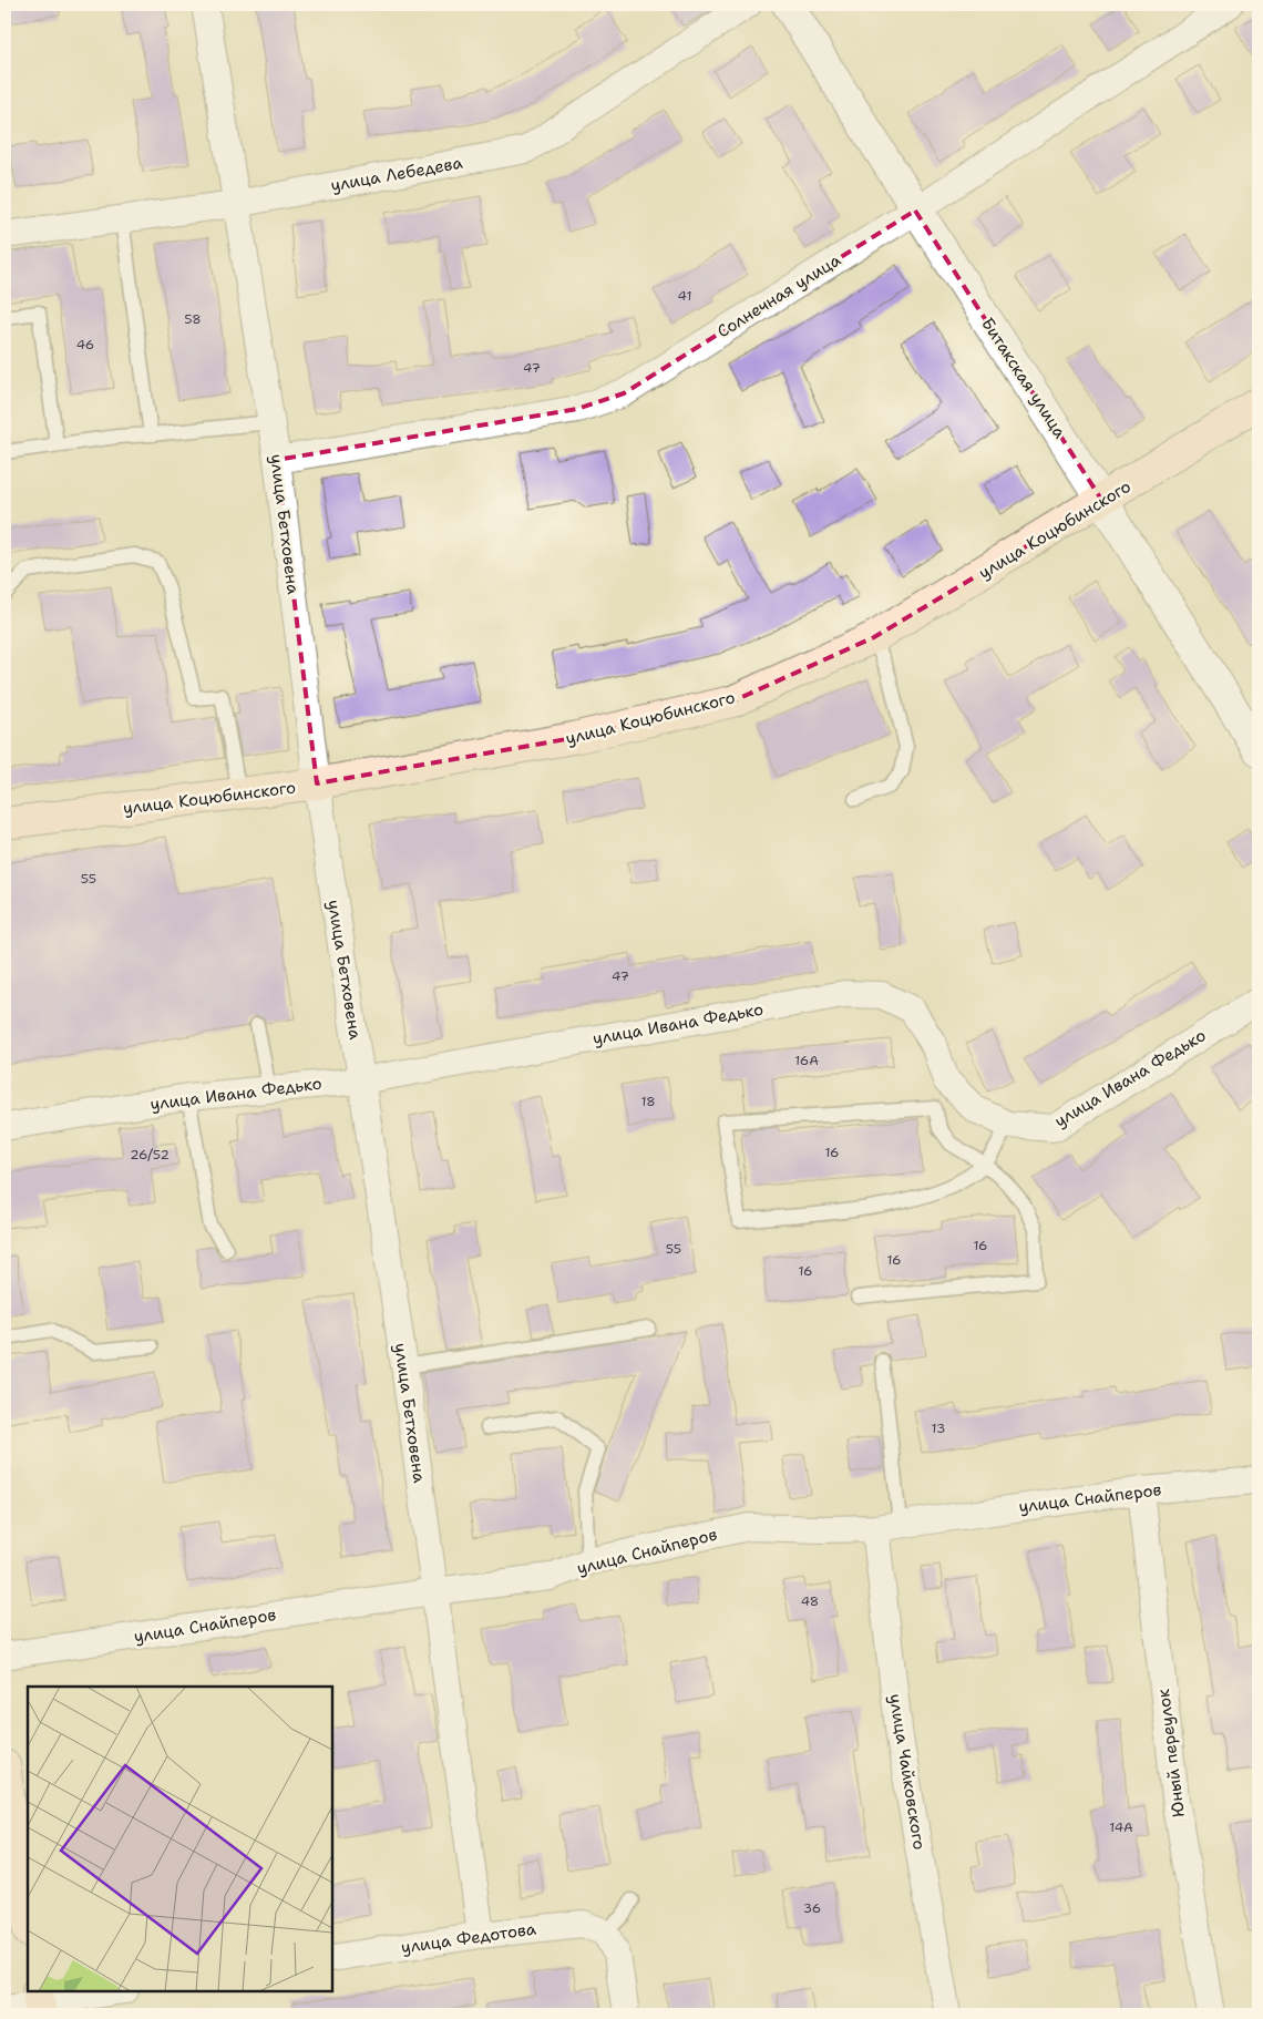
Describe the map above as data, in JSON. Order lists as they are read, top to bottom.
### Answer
{
  "streets": {
    "main road": ["улица Коцюбинского"],
    "street": [
      "улица Лебедева",
      "Солнечная улица",
      "Битакская улица",
      "улица Бетховена",
      "улица Ивана Федько",
      "улица Снайперов",
      "Юный переулок",
      "улица Чайковского",
      "улица Федотова"
    ]
  },
  "crossings": [
    ["улица Лебедева", "улица Бетховена"],
    ["Солнечная улица", "Битакская улица"],
    ["Солнечная улица", "улица Бетховена"],
    ["Битакская улица", "улица Коцюбинского"],
    ["улица Бетховена", "улица Коцюбинского"],
    ["улица Бетховена", "улица Ивана Федько"],
    ["улица Бетховена", "улица Снайперов"],
    ["улица Бетховена", "улица Федотова"],
    ["улица Снайперов", "Юный переулок"],
    ["улица Снайперов", "улица Чайковского"]
  ],
  "house_numbers": [
    "41",
    "58",
    "46",
    "47",
    "55",
    "47",
    "16А",
    "18",
    "16",
    "26/52",
    "16",
    "55",
    "16",
    "16",
    "13",
    "48",
    "14А",
    "36"
  ]
}
